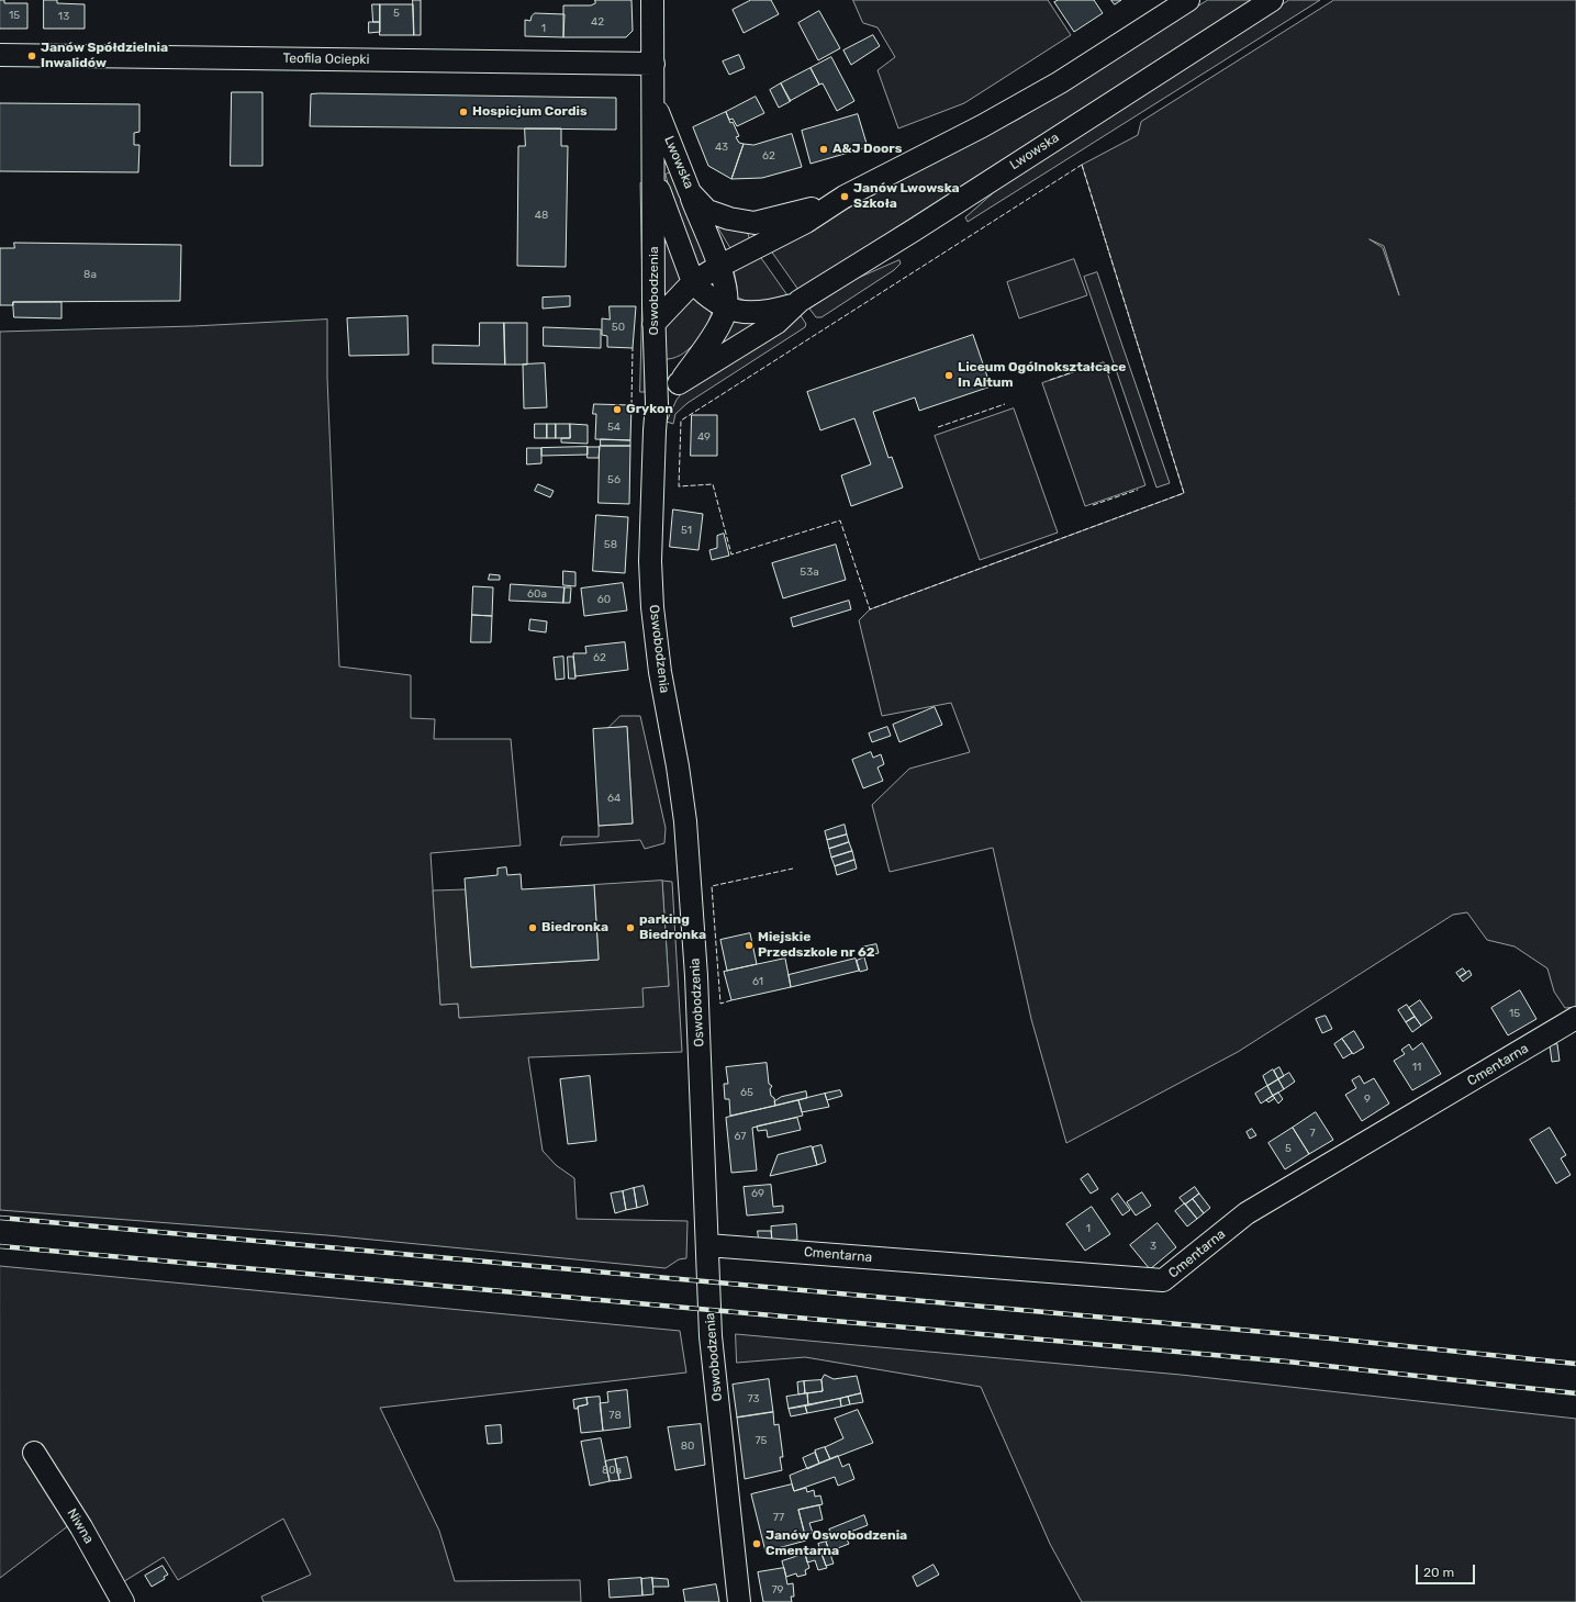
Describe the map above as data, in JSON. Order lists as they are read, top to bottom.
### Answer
{
  "streets": {
    "street": [
      "Teofila Ociepki",
      "Lwowska",
      "Oswobodzenia",
      "Cmentarna",
      "Niwna"
    ]
  },
  "crossings": [
    ["Teofila Ociepki", "Oswobodzenia"],
    ["Lwowska", "Oswobodzenia"],
    ["Oswobodzenia", "Cmentarna"]
  ],
  "places": [
    "Janów Spółdzielnia Inwalidów",
    "Hospicjum Cordis",
    "A&J Doors",
    "Janów Lwowska Szkoła",
    "Liceum Ogólnokształcące In Altum",
    "Grykon",
    "Biedronka",
    "parking Biedronka",
    "Miejskie Przedszkole nr 62",
    "Janów Oswobodzenia Cmentarna"
  ],
  "house_numbers": [
    "5",
    "15",
    "13",
    "42",
    "1",
    "43",
    "62",
    "48",
    "8a",
    "50",
    "54",
    "49",
    "56",
    "51",
    "58",
    "53a",
    "60a",
    "60",
    "62",
    "64",
    "61",
    "15",
    "11",
    "65",
    "9",
    "7",
    "67",
    "5",
    "69",
    "1",
    "3",
    "73",
    "78",
    "75",
    "80",
    "80a",
    "77",
    "79"
  ],
  "scale_bar": "20 m"
}
